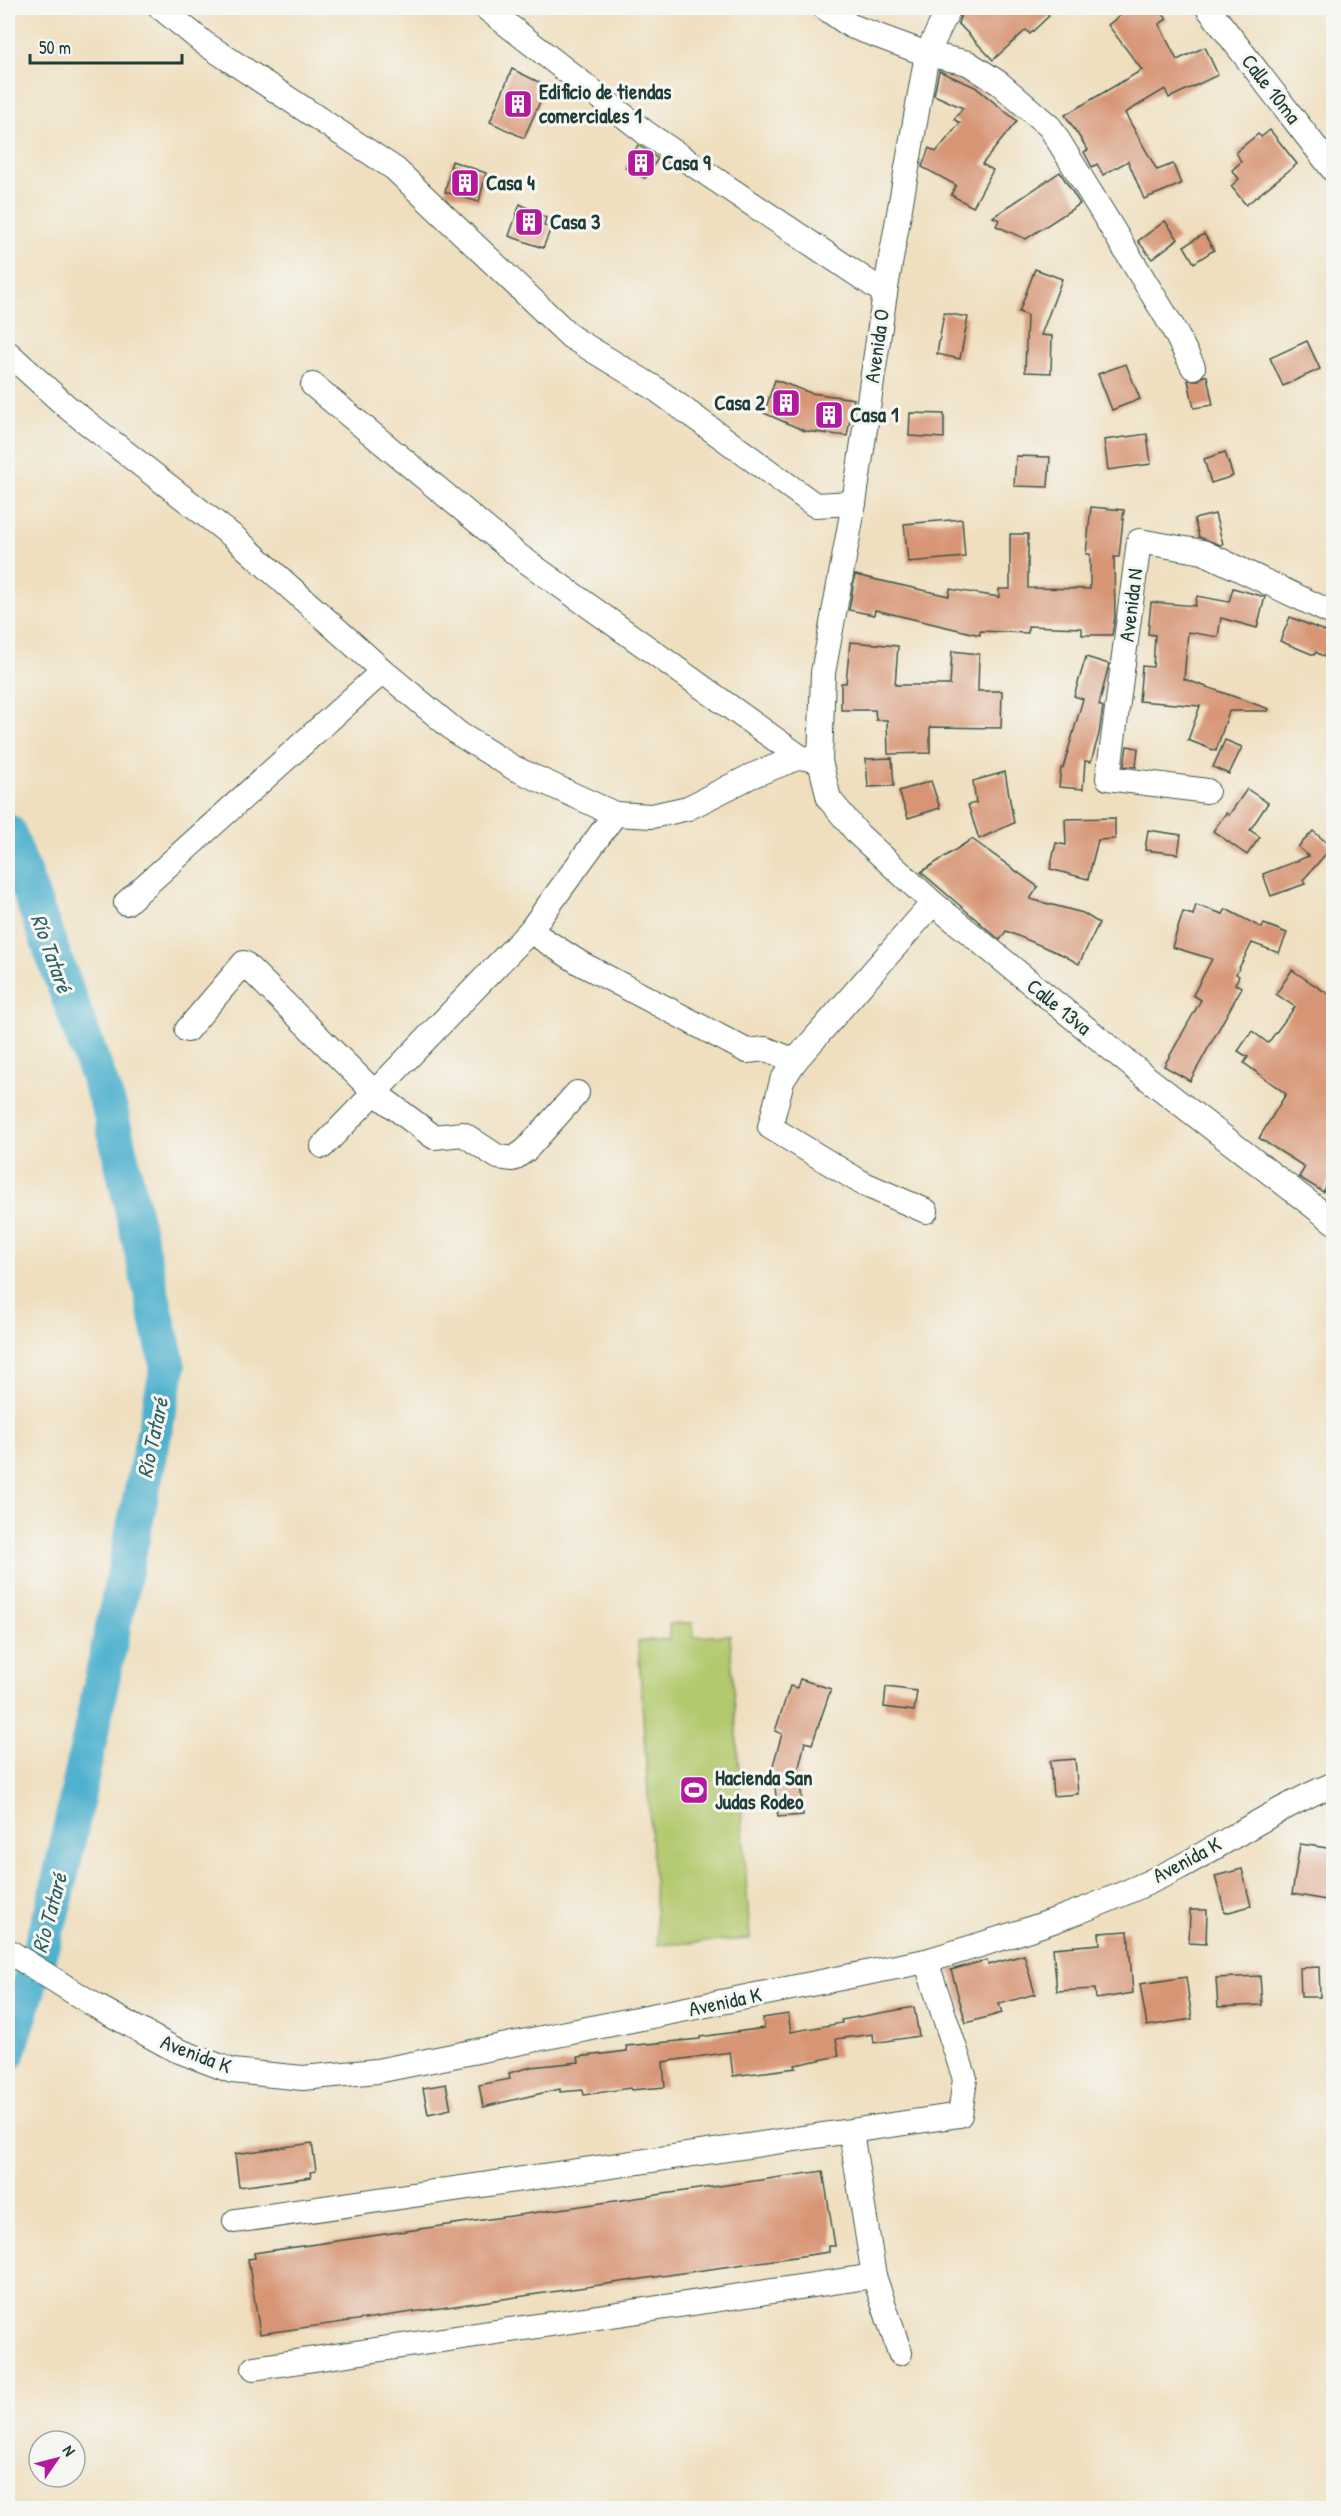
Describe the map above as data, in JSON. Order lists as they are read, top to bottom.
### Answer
{
  "streets": {
    "street": [
      "Calle 10ma",
      "Avenida O",
      "Avenida N",
      "Calle 13va",
      "Avenida K"
    ]
  },
  "crossings": [
    ["Avenida O", "Calle 13va"]
  ],
  "water": ["Río Tataré"],
  "places": {
    "building": [
      "Edificio de tiendas comerciales 1",
      "Casa 9",
      "Casa 4",
      "Casa 3",
      "Casa 2",
      "Casa 1"
    ],
    "sports": ["Hacienda San Judas Rodeo"]
  },
  "scale_bar": "50 m",
  "north": "top right"
}
